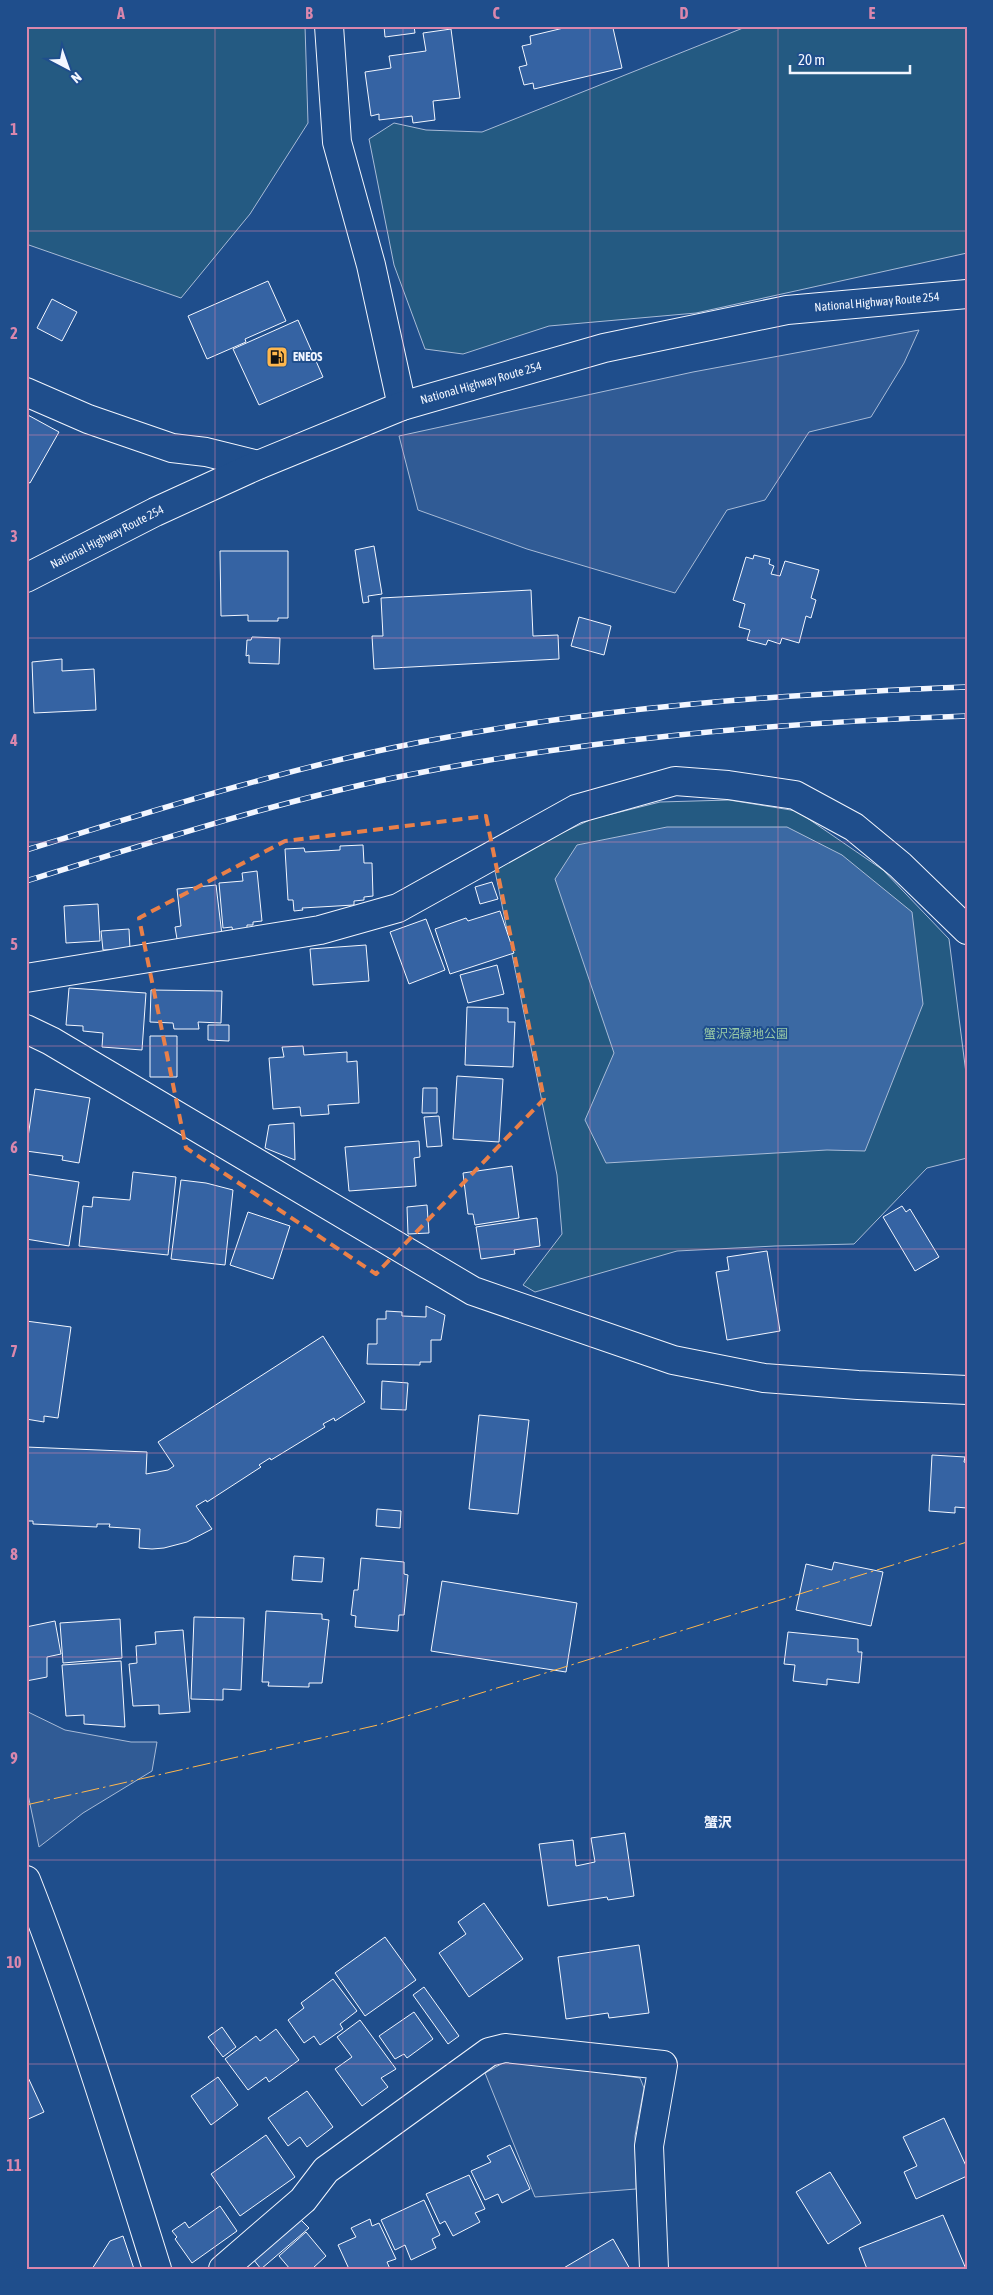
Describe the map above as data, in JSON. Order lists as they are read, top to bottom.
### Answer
{
  "streets": {
    "main road": ["National Highway Route 254"]
  },
  "districts": ["蟹沢"],
  "parks": ["蟹沢沼緑地公園"],
  "places": {
    "fuel station": ["ENEOS"]
  },
  "scale_bar": "20 m",
  "north": "bottom right",
  "grid": {
    "columns": [
      "A",
      "B",
      "C",
      "D",
      "E"
    ],
    "rows": [
      "1",
      "2",
      "3",
      "4",
      "5",
      "6",
      "7",
      "8",
      "9",
      "10",
      "11"
    ]
  }
}
